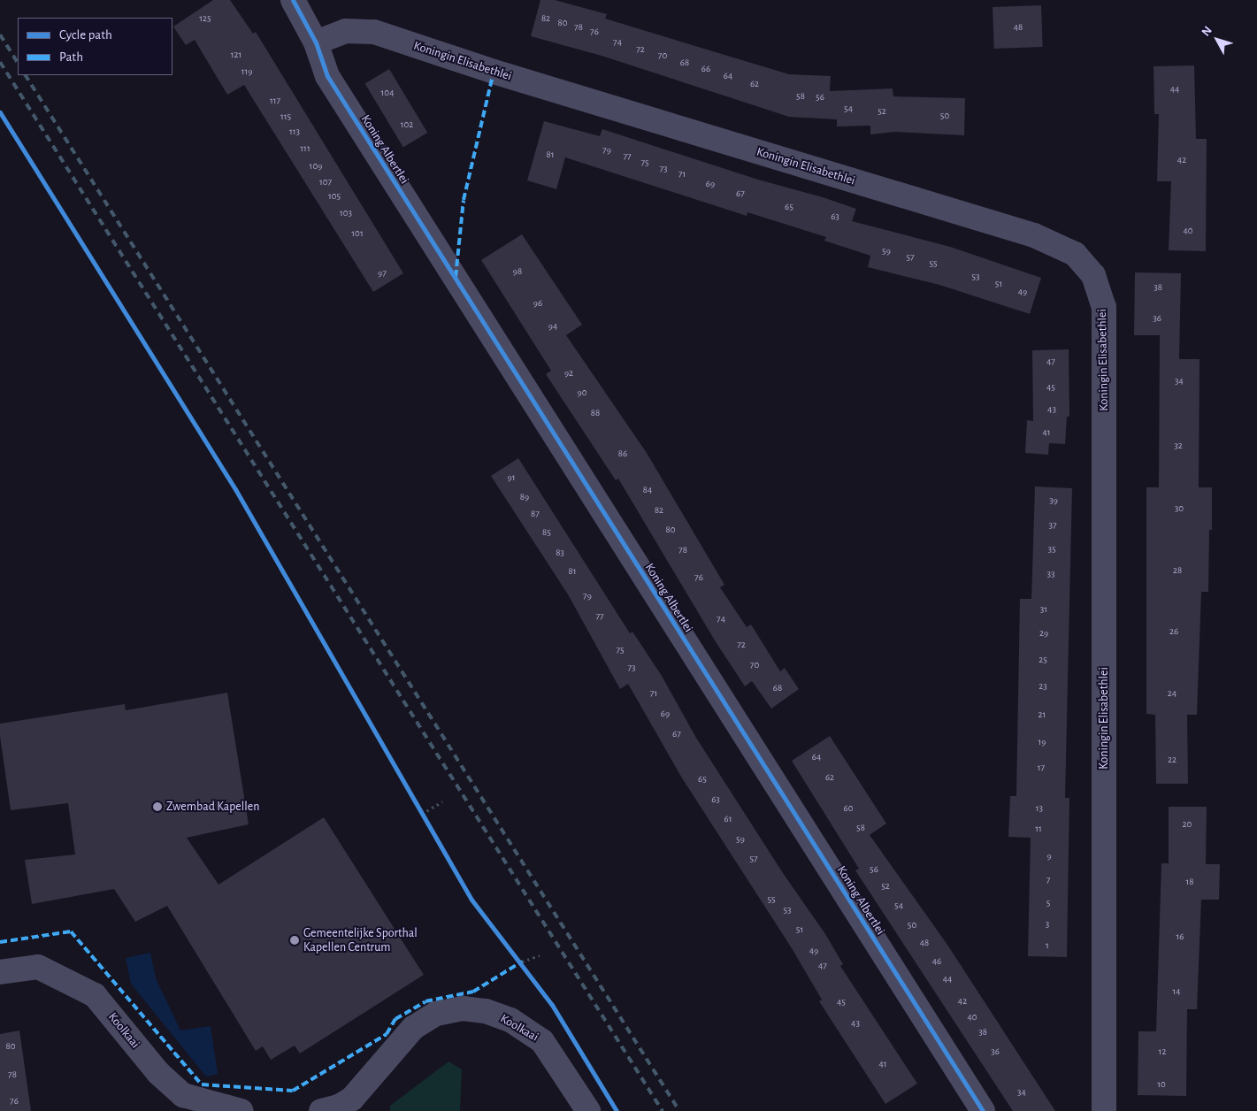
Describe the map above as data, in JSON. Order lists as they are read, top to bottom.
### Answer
{
  "streets": {
    "street": ["Koningin Elisabethlei", "Koning Albertlei", "Koolkaai"]
  },
  "crossings": [
    ["Koningin Elisabethlei", "Koning Albertlei"]
  ],
  "places": ["Zwembad Kapellen", "Gemeentelijke Sporthal Kapellen Centrum"],
  "house_numbers": [
    "125",
    "82",
    "80",
    "78",
    "48",
    "76",
    "74",
    "72",
    "121",
    "70",
    "68",
    "66",
    "119",
    "64",
    "62",
    "44",
    "104",
    "58",
    "56",
    "117",
    "54",
    "52",
    "50",
    "115",
    "102",
    "113",
    "111",
    "79",
    "81",
    "77",
    "42",
    "75",
    "109",
    "73",
    "71",
    "107",
    "69",
    "67",
    "105",
    "65",
    "103",
    "63",
    "40",
    "101",
    "59",
    "57",
    "55",
    "98",
    "97",
    "53",
    "51",
    "38",
    "49",
    "96",
    "36",
    "94",
    "47",
    "92",
    "34",
    "45",
    "90",
    "43",
    "88",
    "41",
    "32",
    "86",
    "91",
    "84",
    "89",
    "39",
    "30",
    "82",
    "87",
    "37",
    "80",
    "85",
    "35",
    "78",
    "83",
    "28",
    "81",
    "33",
    "76",
    "79",
    "31",
    "77",
    "74",
    "26",
    "29",
    "72",
    "75",
    "25",
    "70",
    "73",
    "23",
    "68",
    "71",
    "24",
    "69",
    "21",
    "67",
    "19",
    "64",
    "22",
    "17",
    "62",
    "65",
    "63",
    "60",
    "13",
    "61",
    "20",
    "58",
    "11",
    "59",
    "9",
    "57",
    "56",
    "7",
    "18",
    "52",
    "55",
    "5",
    "54",
    "53",
    "3",
    "50",
    "51",
    "16",
    "48",
    "1",
    "49",
    "46",
    "47",
    "44",
    "14",
    "42",
    "45",
    "40",
    "43",
    "38",
    "80",
    "36",
    "12",
    "41",
    "78",
    "10",
    "34",
    "76"
  ],
  "legend": ["Cycle path", "Path"],
  "north": "top left"
}
